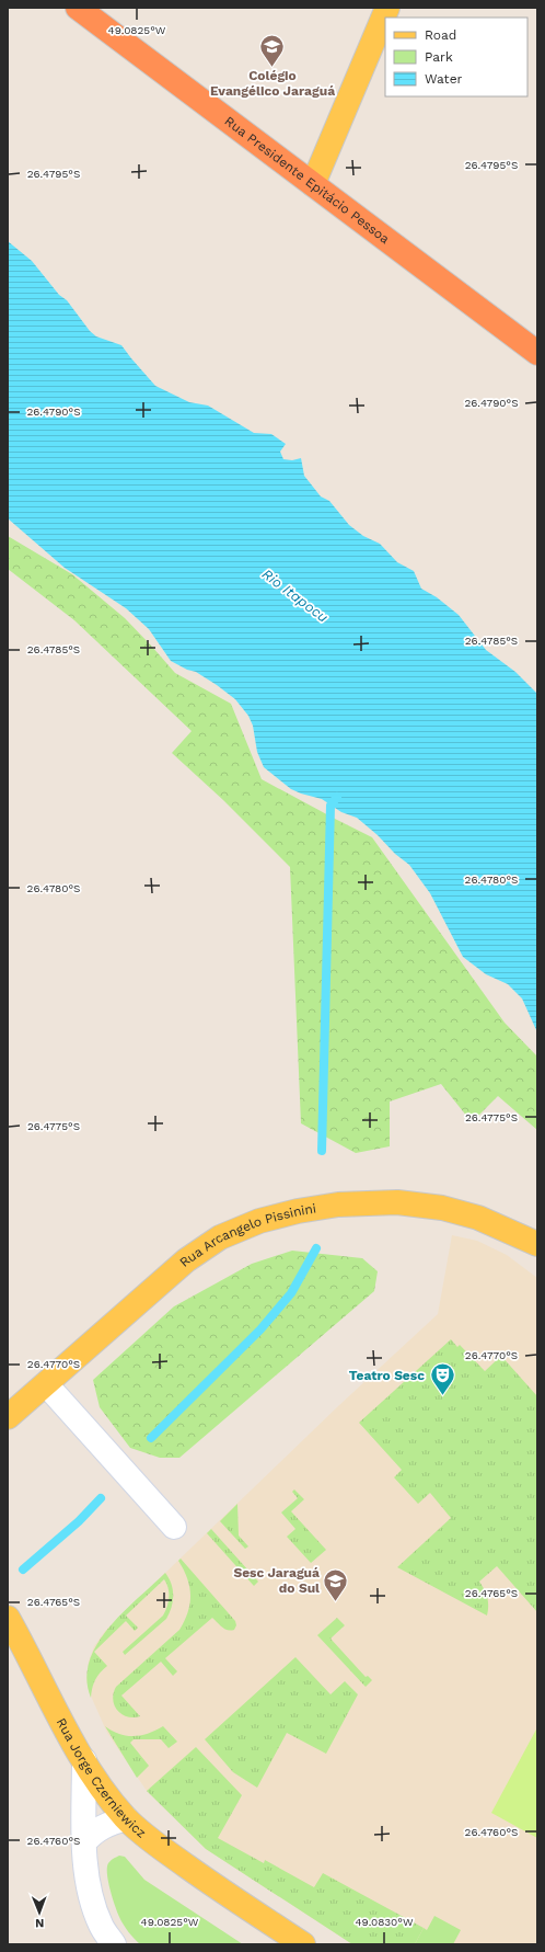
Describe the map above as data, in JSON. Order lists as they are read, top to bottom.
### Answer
{
  "streets": {
    "highway": ["Rua Presidente Epitácio Pessoa"],
    "main road": ["Rua Arcangelo Pissinini", "Rua Jorge Czerniewicz"]
  },
  "water": ["Rio Itapocu"],
  "places": {
    "school or university": ["Colégio Evangélico Jaraguá", "Sesc Jaraguá do Sul"],
    "theatre": ["Teatro Sesc"]
  },
  "legend": ["Road", "Park", "Water"],
  "north": "bottom",
  "coordinates": [
    "49.0825°W",
    "26.4795°S",
    "26.4790°S",
    "26.4785°S",
    "26.4780°S",
    "26.4775°S",
    "26.4770°S",
    "26.4765°S",
    "26.4760°S",
    "49.0830°W"
  ]
}
